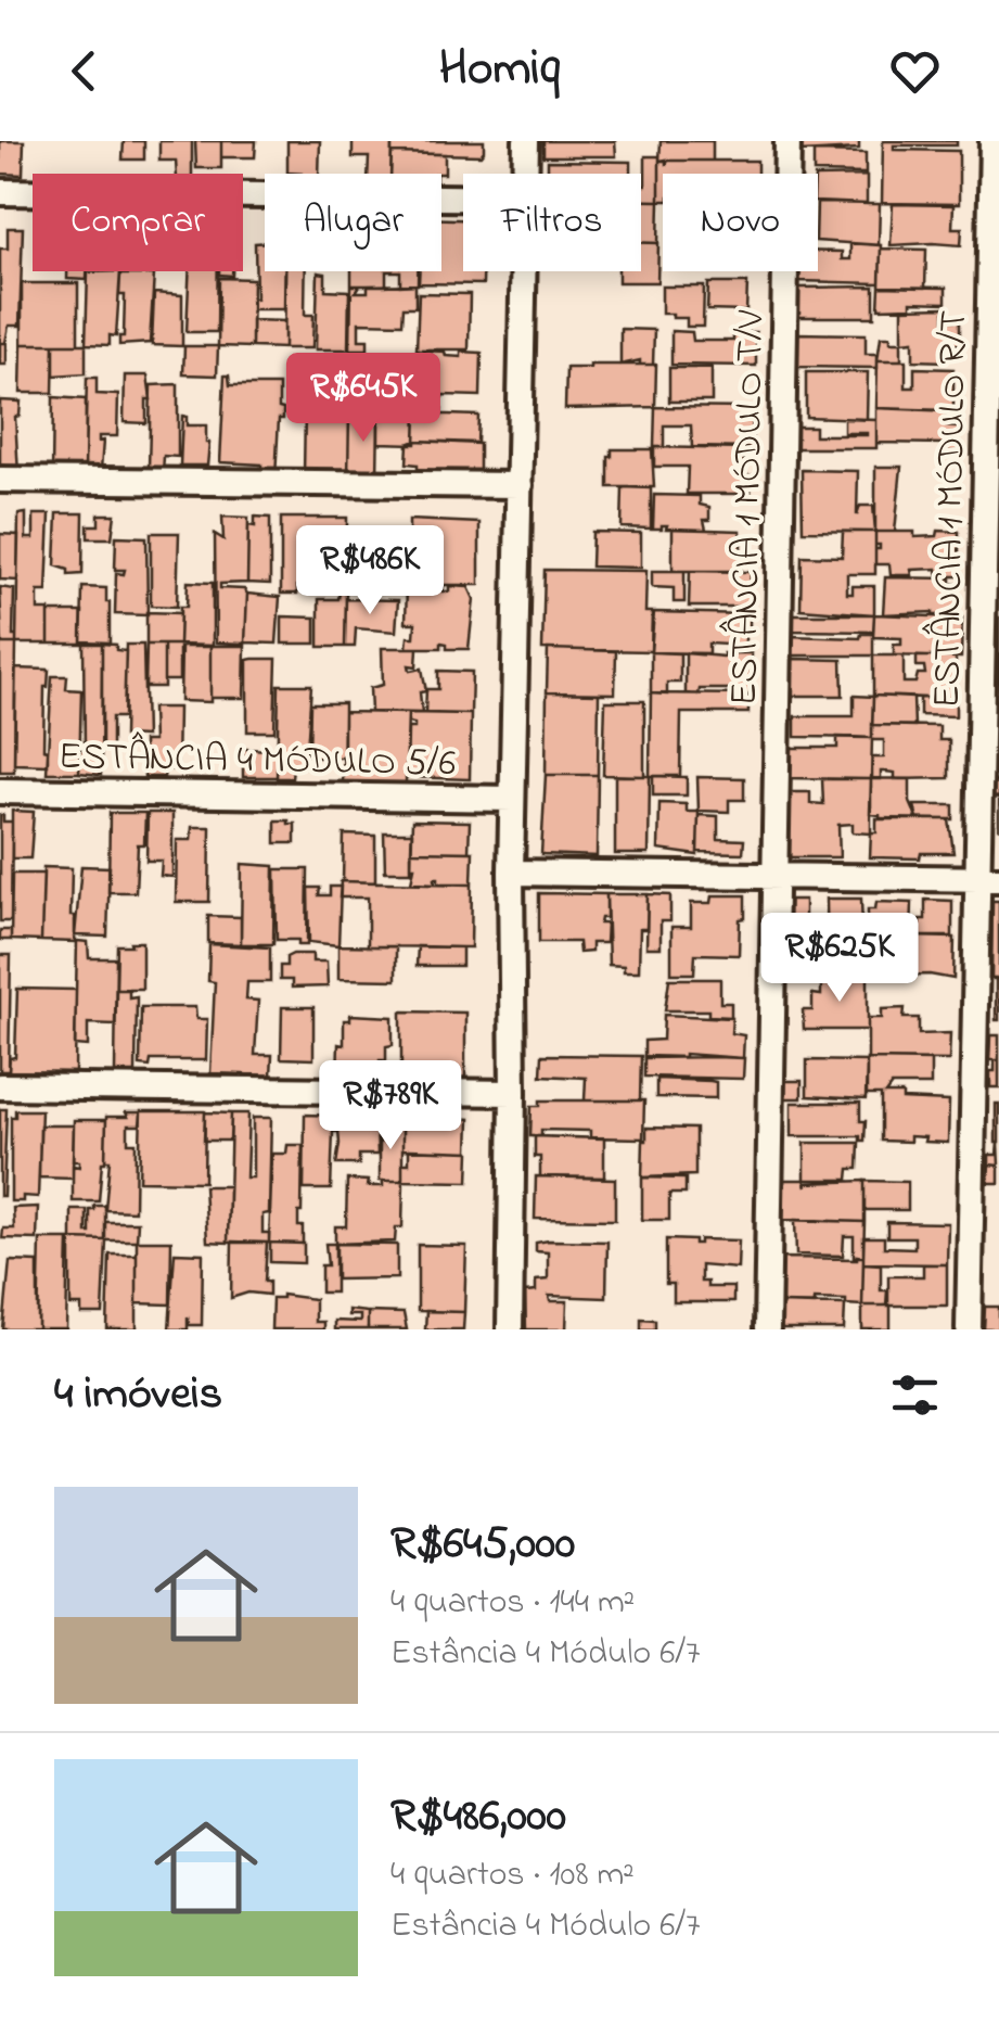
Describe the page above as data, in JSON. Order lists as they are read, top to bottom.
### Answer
{
  "streets": {
    "street": ["ESTÂNCIA 1 MÓDULO T/V", "ESTÂNCIA 1 MÓDULO R/T", "ESTÂNCIA 4 MÓDULO 5/6"]
  },
  "page": {
    "header": "Homiq",
    "chip": [
      "Comprar",
      "Alugar",
      "Filtros",
      "Novo"
    ],
    "price": [
      "R$645K",
      "R$486K",
      "R$625K",
      "R$789K"
    ],
    "heading": "4 imóveis",
    "list": [
      {
        "name": "R$645,000",
        "note": "4 quartos · 144 m² · Estância 4 Módulo 6/7"
      },
      {
        "name": "R$486,000",
        "note": "4 quartos · 108 m² · Estância 4 Módulo 6/7"
      }
    ]
  }
}
